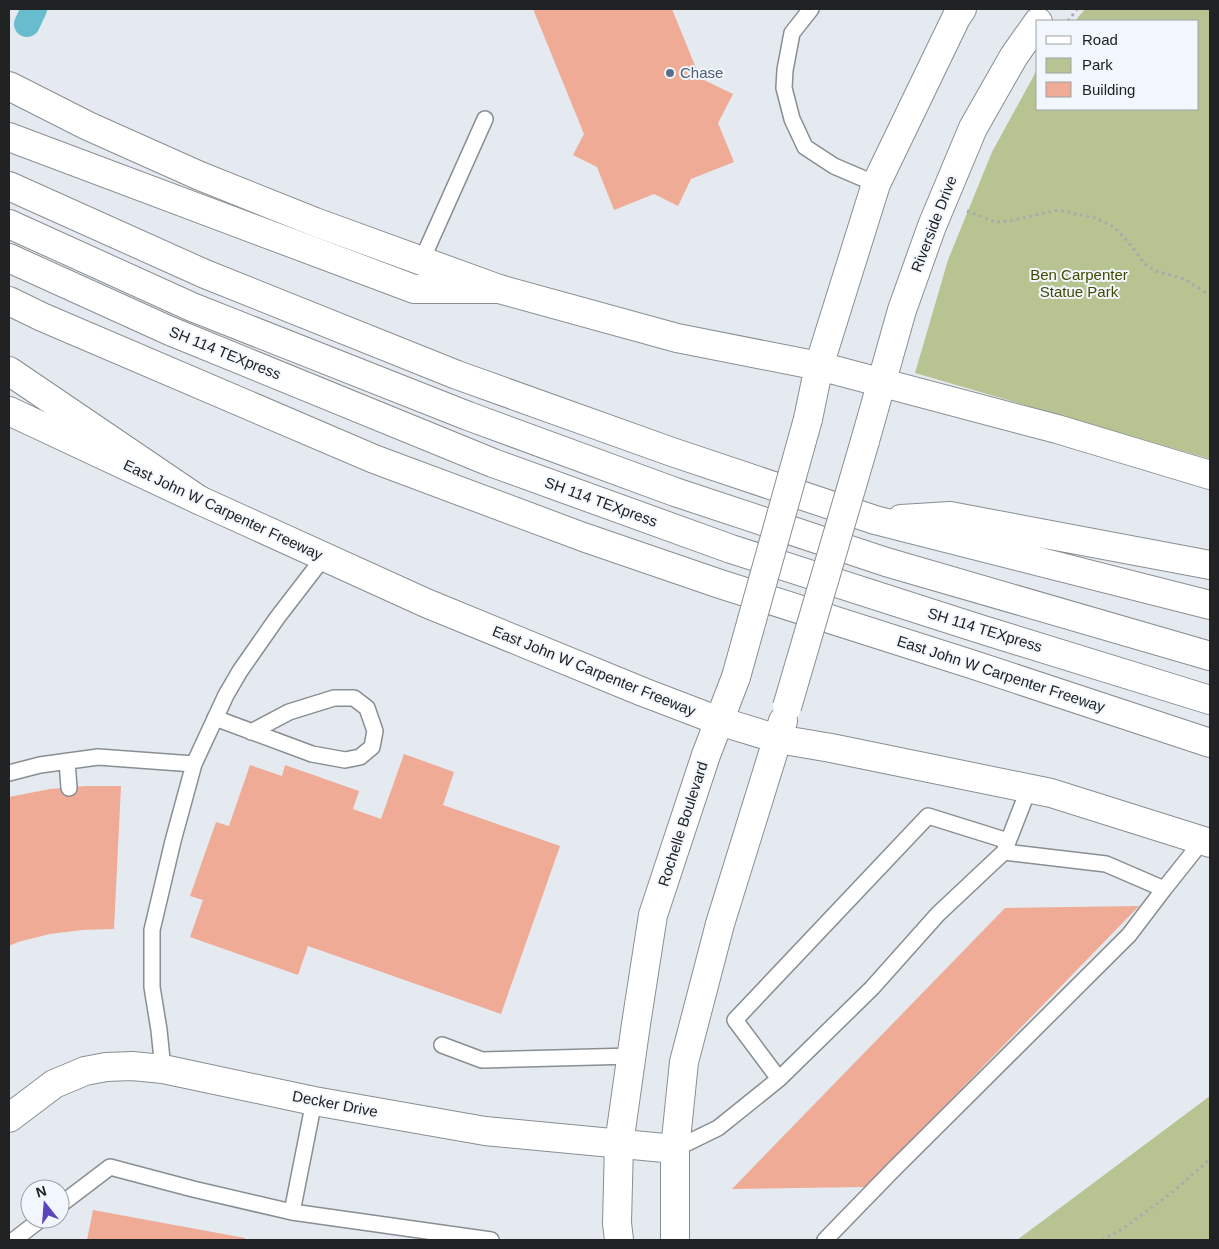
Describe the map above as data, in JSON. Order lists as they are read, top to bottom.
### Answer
{
  "streets": {
    "main road": [
      "Riverside Drive",
      "SH 114 TEXpress",
      "East John W Carpenter Freeway",
      "Rochelle Boulevard",
      "Decker Drive"
    ]
  },
  "crossings": [
    ["Riverside Drive", "East John W Carpenter Freeway"],
    ["East John W Carpenter Freeway", "Rochelle Boulevard"],
    ["Rochelle Boulevard", "Decker Drive"]
  ],
  "parks": ["Ben Carpenter Statue Park"],
  "places": ["Chase"],
  "legend": ["Road", "Park", "Building"],
  "north": "top"
}
